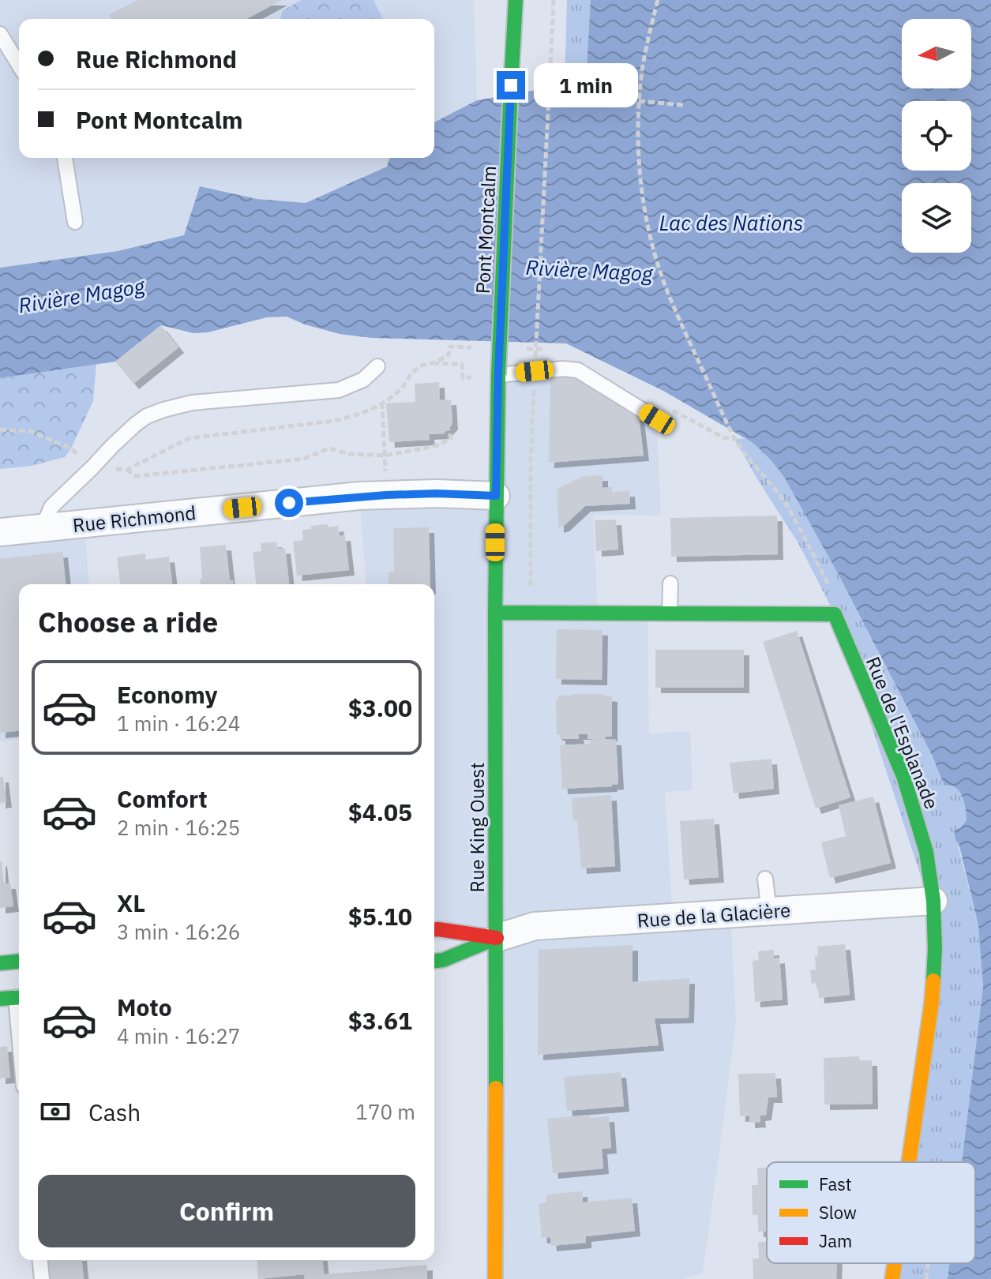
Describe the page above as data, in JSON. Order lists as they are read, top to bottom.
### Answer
{
  "streets": {
    "main road": ["Pont Montcalm", "Rue de l'Esplanade", "Rue King Ouest"],
    "street": ["Rue Richmond", "Rue de la Glacière"]
  },
  "crossings": [
    ["Pont Montcalm", "Rue King Ouest"],
    ["Rue Richmond", "Rue King Ouest"],
    ["Rue de l'Esplanade", "Rue King Ouest"],
    ["Rue de l'Esplanade", "Rue de la Glacière"],
    ["Rue King Ouest", "Rue de la Glacière"]
  ],
  "water": ["Lac des Nations", "Rivière Magog"],
  "legend": ["Fast", "Slow", "Jam"],
  "north": "left",
  "page": {
    "banner": ["Rue Richmond", "Pont Montcalm"],
    "bubble": "1 min",
    "heading": "Choose a ride",
    "list": [
      {
        "name": "Economy",
        "note": "1 min · 16:24",
        "value": "$3.00"
      },
      {
        "name": "Comfort",
        "note": "2 min · 16:25",
        "value": "$4.05"
      },
      {
        "name": "XL",
        "note": "3 min · 16:26",
        "value": "$5.10"
      },
      {
        "name": "Moto",
        "note": "4 min · 16:27",
        "value": "$3.61"
      }
    ],
    "pay": ["Cash", "170 m"],
    "buttons": "Confirm"
  }
}
